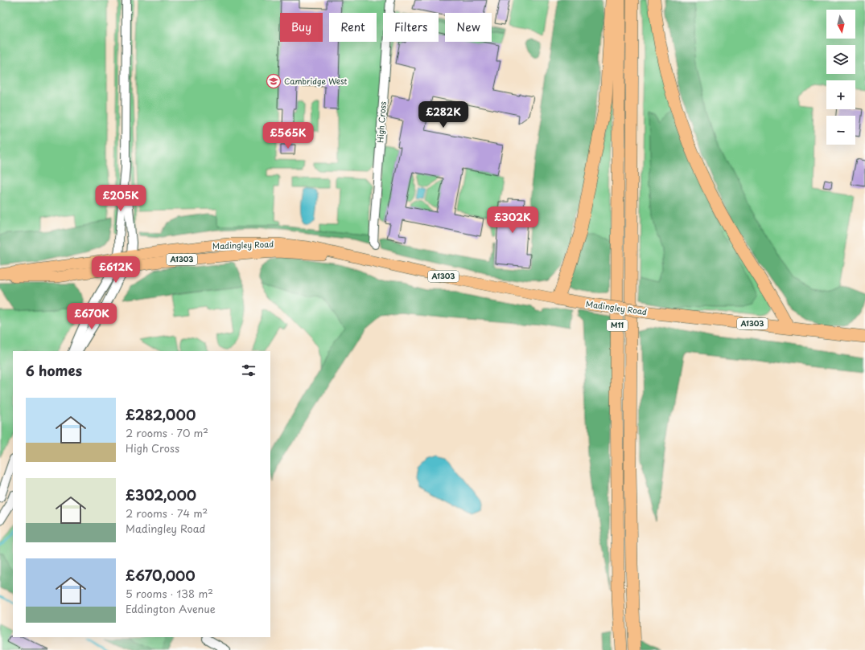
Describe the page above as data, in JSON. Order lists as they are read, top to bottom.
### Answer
{
  "streets": {
    "highway": ["Madingley Road", "A1303", "M11"],
    "street": ["High Cross"]
  },
  "places": {
    "school or university": ["Cambridge West"]
  },
  "north": "bottom",
  "page": {
    "map_buttons": ["+", "−"],
    "chip": [
      "Buy",
      "Rent",
      "Filters",
      "New"
    ],
    "price": [
      "£282K",
      "£565K",
      "£205K",
      "£302K",
      "£612K",
      "£670K"
    ],
    "heading": "6 homes",
    "list": [
      {
        "name": "£282,000",
        "note": "2 rooms · 70 m² · High Cross"
      },
      {
        "name": "£302,000",
        "note": "2 rooms · 74 m² · Madingley Road"
      },
      {
        "name": "£670,000",
        "note": "5 rooms · 138 m² · Eddington Avenue"
      }
    ]
  }
}
